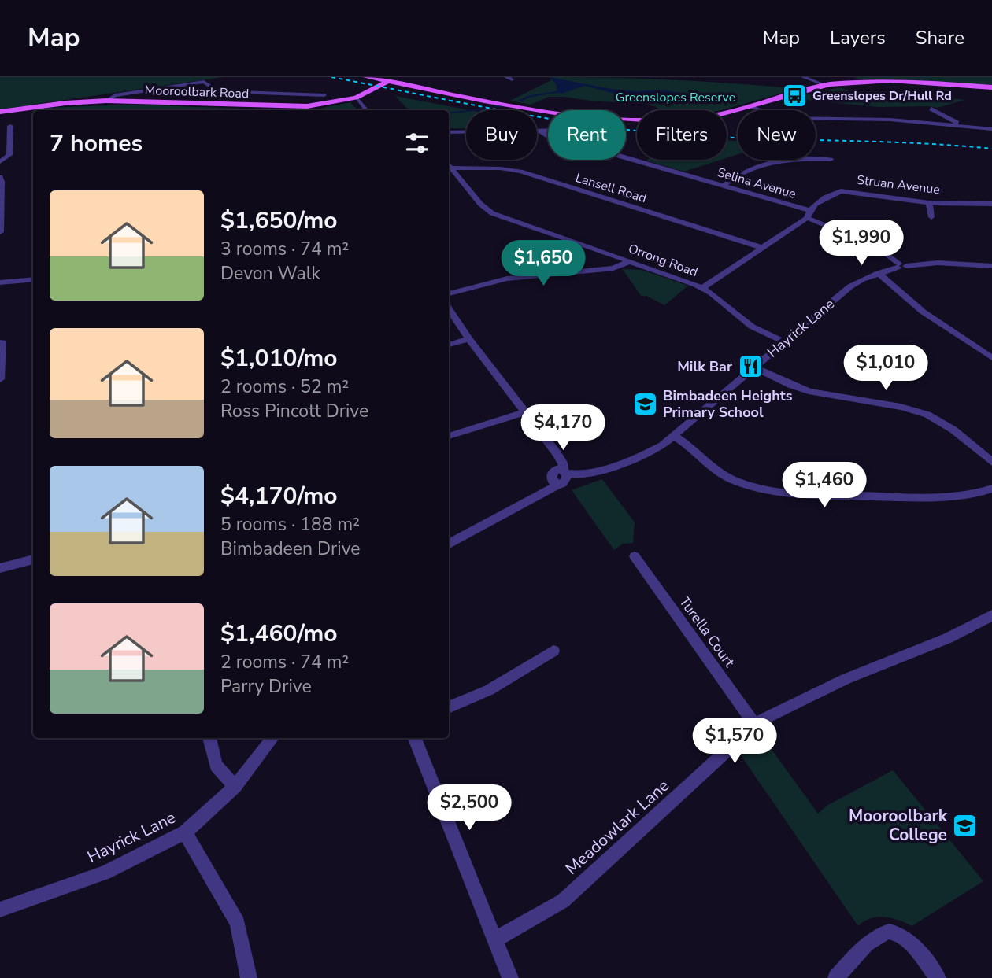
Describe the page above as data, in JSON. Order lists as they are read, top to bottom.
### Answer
{
  "streets": {
    "main road": ["Mooroolbark Road"],
    "street": [
      "Selina Avenue",
      "Struan Avenue",
      "Lansell Road",
      "Orrong Road",
      "Hayrick Lane",
      "Turella Court",
      "Meadowlark Lane"
    ]
  },
  "crossings": [
    ["Selina Avenue", "Struan Avenue"],
    ["Selina Avenue", "Hayrick Lane"],
    ["Struan Avenue", "Lansell Road"],
    ["Struan Avenue", "Orrong Road"],
    ["Lansell Road", "Orrong Road"],
    ["Orrong Road", "Hayrick Lane"],
    ["Turella Court", "Meadowlark Lane"]
  ],
  "parks": ["Greenslopes Reserve"],
  "places": {
    "bus stop": ["Greenslopes Dr/Hull Rd"],
    "restaurant": ["Milk Bar"],
    "school or university": ["Bimbadeen Heights Primary School", "Mooroolbark College"]
  },
  "page": {
    "header": "Map",
    "nav": ["Map", "Layers", "Share"],
    "chip": [
      "Buy",
      "Rent",
      "Filters",
      "New"
    ],
    "heading": "7 homes",
    "list": [
      {
        "name": "$1,650/mo",
        "note": "3 rooms · 74 m² · Devon Walk"
      },
      {
        "name": "$1,010/mo",
        "note": "2 rooms · 52 m² · Ross Pincott Drive"
      },
      {
        "name": "$4,170/mo",
        "note": "5 rooms · 188 m² · Bimbadeen Drive"
      },
      {
        "name": "$1,460/mo",
        "note": "2 rooms · 74 m² · Parry Drive"
      }
    ],
    "price": [
      "$1,990",
      "$1,650",
      "$1,010",
      "$4,170",
      "$1,460",
      "$1,570",
      "$2,500"
    ]
  }
}
